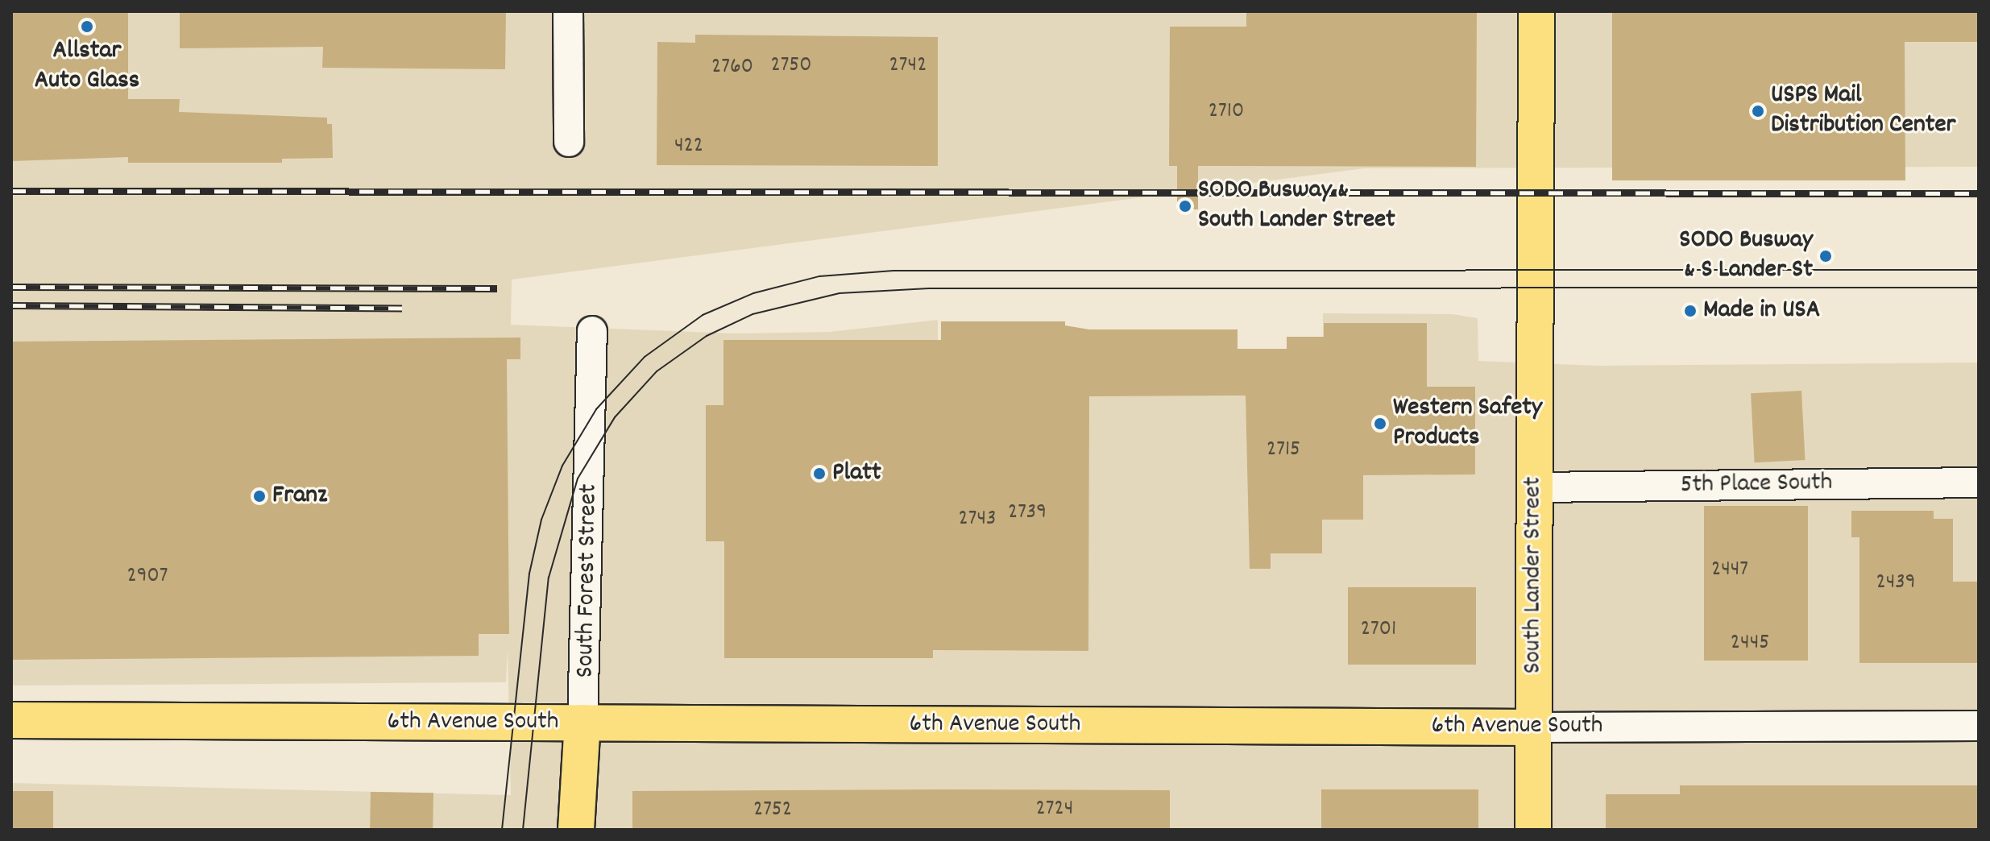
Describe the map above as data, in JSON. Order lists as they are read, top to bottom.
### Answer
{
  "streets": {
    "main road": ["South Lander Street", "South Forest Street", "6th Avenue South"],
    "street": ["5th Place South"]
  },
  "crossings": [
    ["5th Place South", "South Lander Street"],
    ["South Lander Street", "6th Avenue South"],
    ["South Forest Street", "6th Avenue South"]
  ],
  "places": [
    "Allstar Auto Glass",
    "USPS Mail Distribution Center",
    "SODO Busway & South Lander Street",
    "SODO Busway & S Lander St",
    "Made in USA",
    "Western Safety Products",
    "Platt",
    "Franz"
  ],
  "house_numbers": [
    "2750",
    "2742",
    "2760",
    "2710",
    "422",
    "2715",
    "2739",
    "2743",
    "2447",
    "2907",
    "2439",
    "2701",
    "2445",
    "2724",
    "2752"
  ]
}
